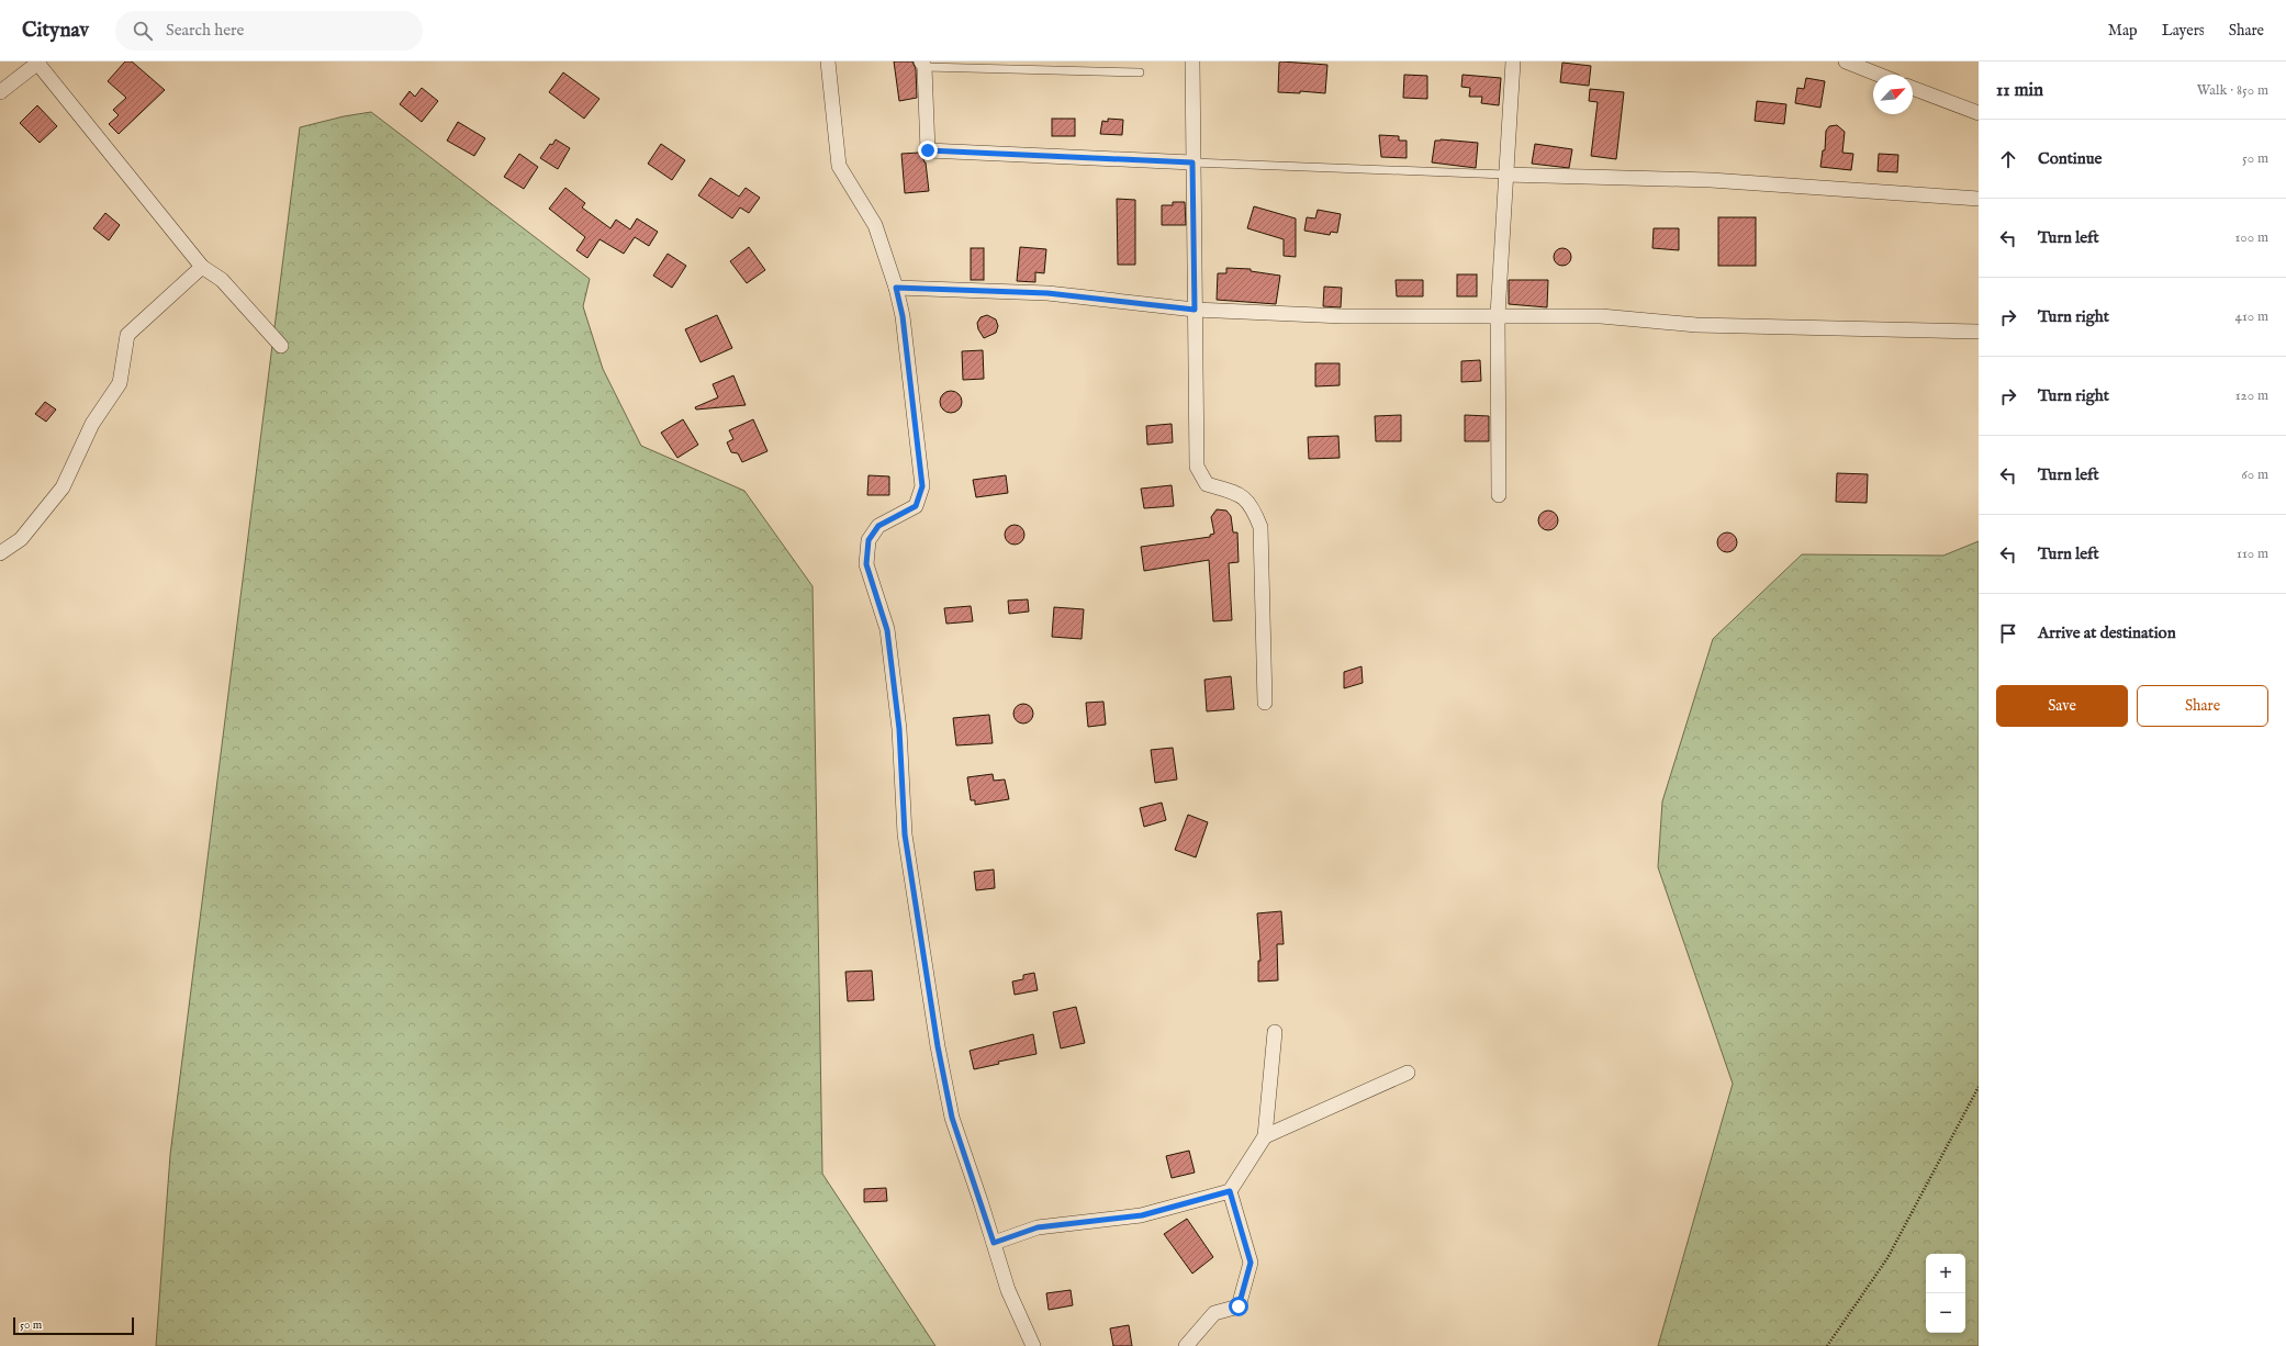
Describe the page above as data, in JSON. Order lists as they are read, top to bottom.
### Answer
{
  "scale_bar": "50 m",
  "north": "top right",
  "page": {
    "header": "Citynav",
    "search": "Search here",
    "nav": ["Map", "Layers", "Share"],
    "heading": ["11 min", "Walk · 850 m"],
    "list": [
      ["Continue", "50 m"],
      ["Turn left", "100 m"],
      ["Turn right", "410 m"],
      ["Turn right", "120 m"],
      ["Turn left", "60 m"],
      ["Turn left", "110 m"],
      "Arrive at destination"
    ],
    "buttons": ["Save", "Share"],
    "map_buttons": ["+", "−"],
    "scale": "50 m"
  }
}
